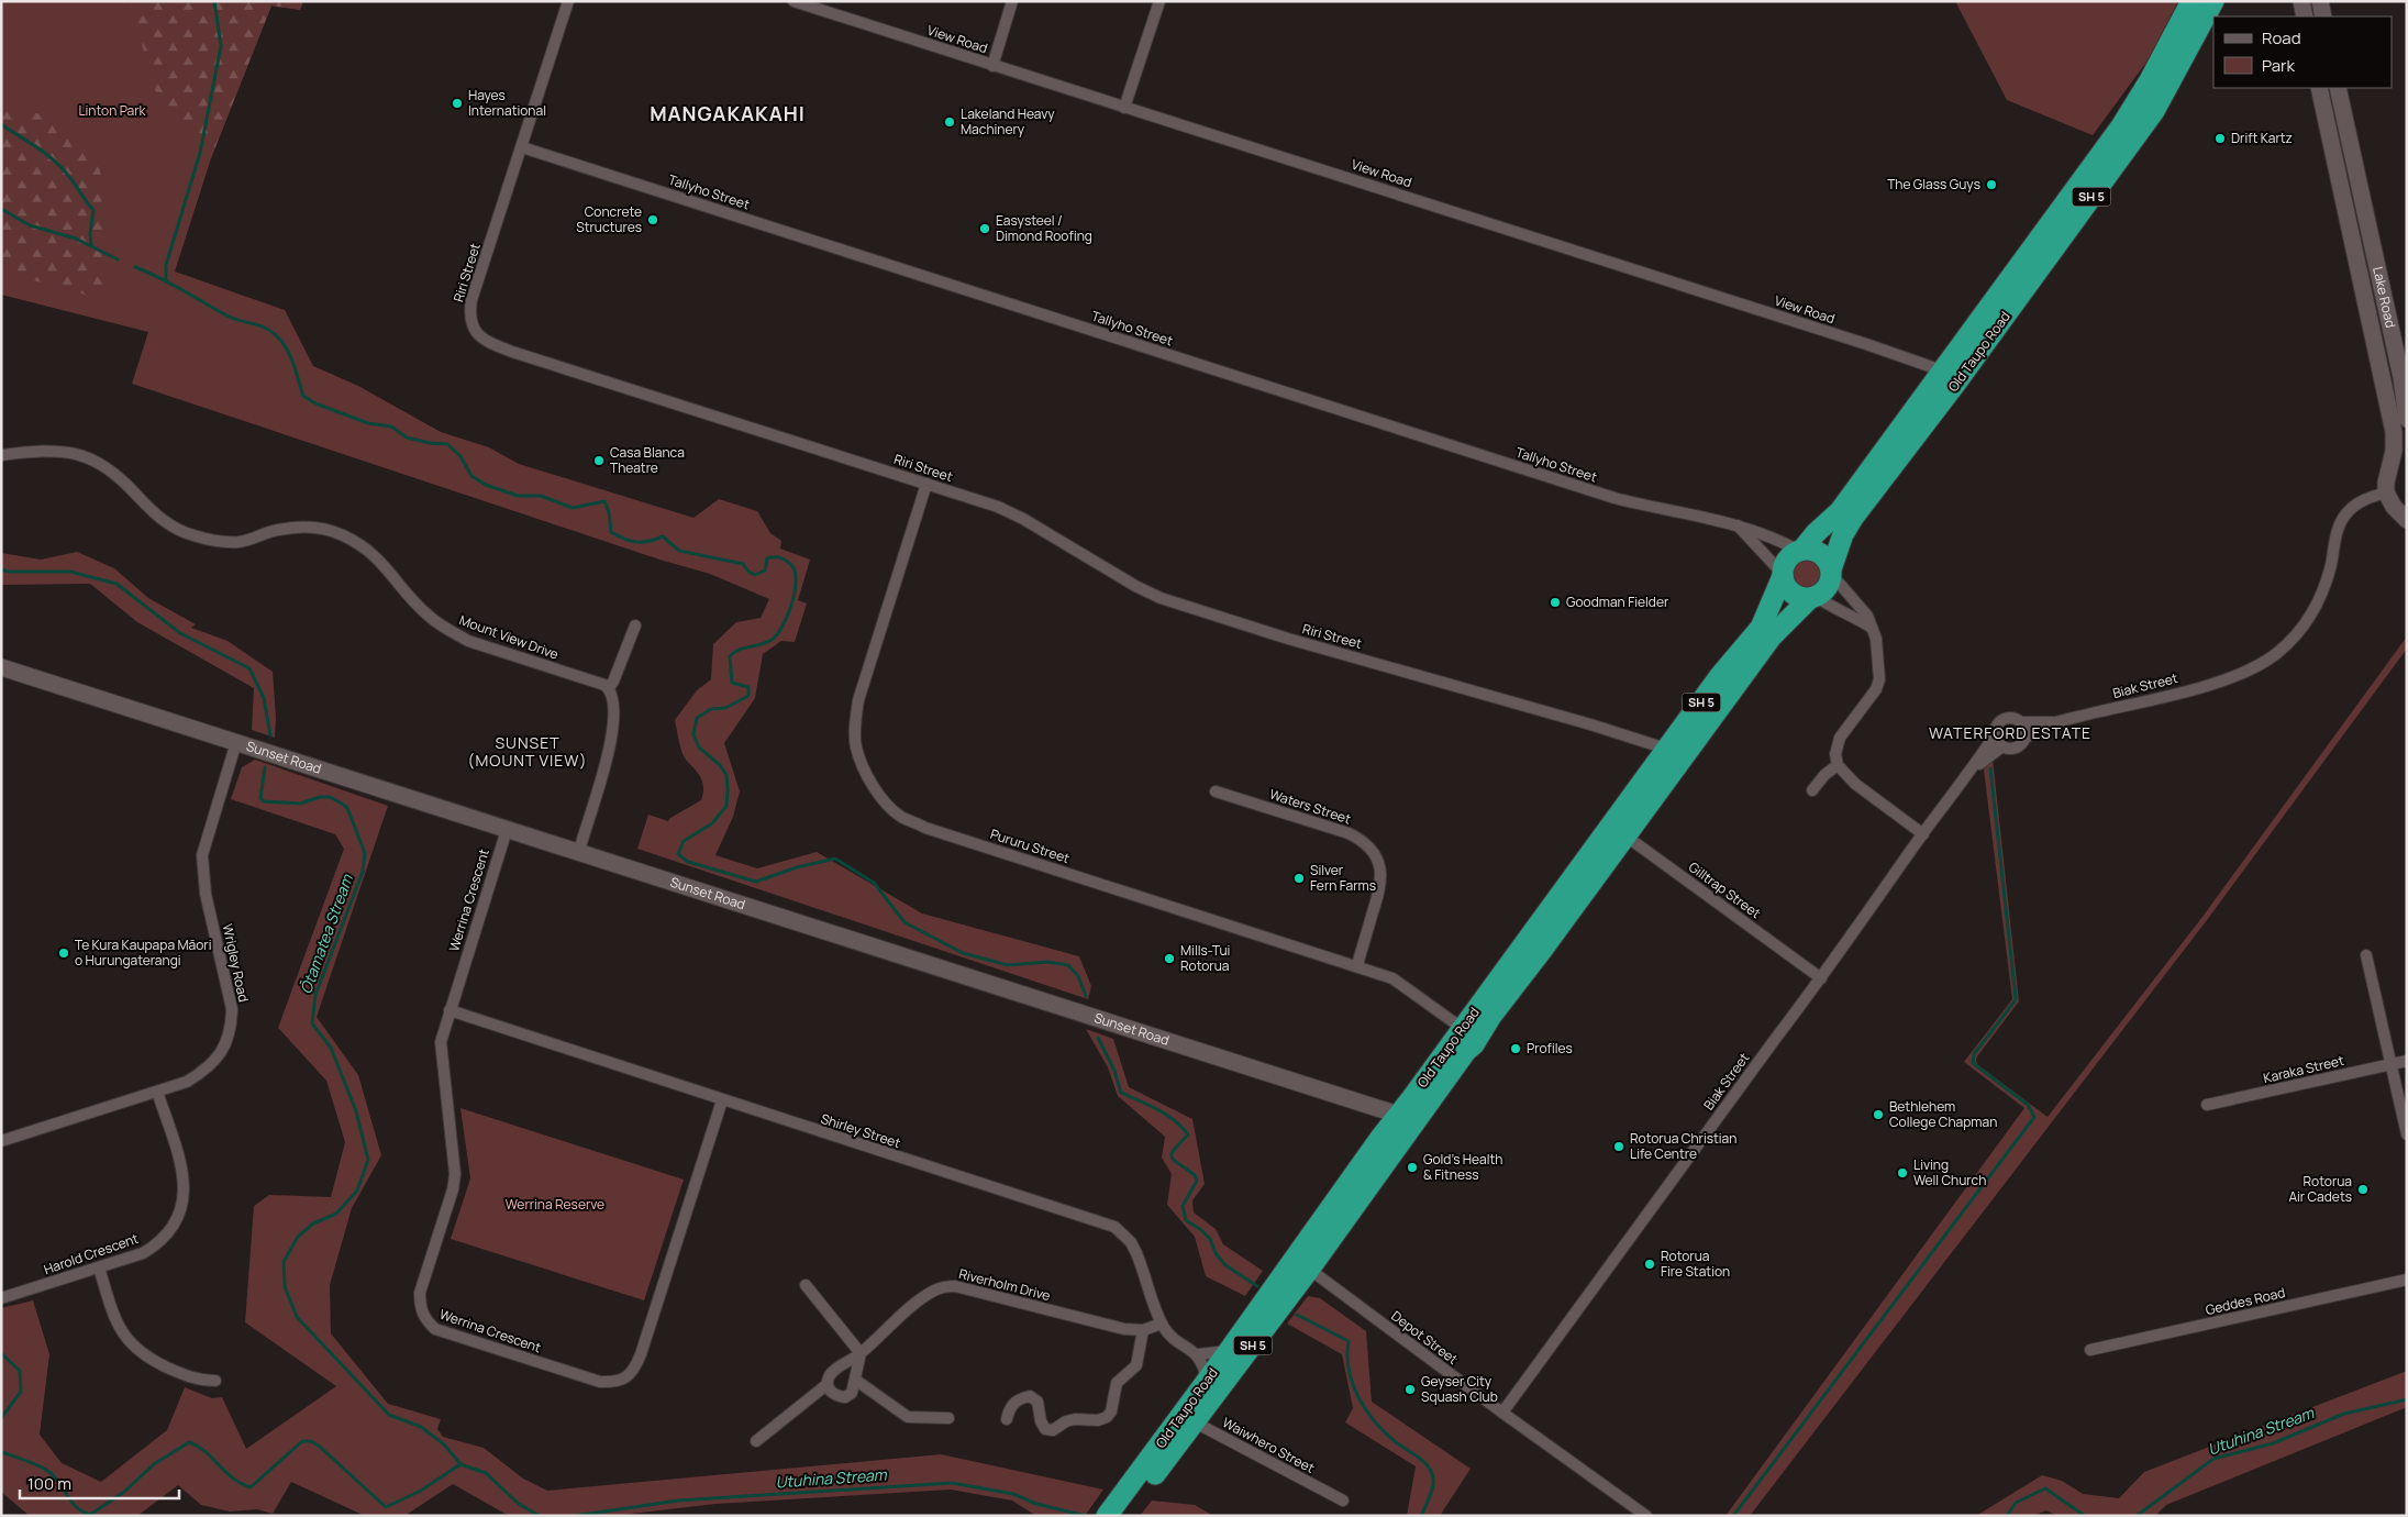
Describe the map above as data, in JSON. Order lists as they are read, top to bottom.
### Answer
{
  "streets": {
    "highway": ["SH 5", "Old Taupo Road"],
    "main road": ["Lake Road", "Sunset Road"],
    "street": [
      "View Road",
      "Tallyho Street",
      "Riri Street",
      "Mount View Drive",
      "Biak Street",
      "Waters Street",
      "Pururu Street",
      "Gilltrap Street",
      "Werrina Crescent",
      "Wrigley Road",
      "Karaka Street",
      "Shirley Street",
      "Harold Crescent",
      "Riverholm Drive",
      "Geddes Road",
      "Depot Street",
      "Waiwhero Street"
    ]
  },
  "crossings": [
    ["View Road", "Old Taupo Road"],
    ["Tallyho Street", "SH 5"],
    ["Tallyho Street", "Riri Street"],
    ["Tallyho Street", "Old Taupo Road"],
    ["SH 5", "Old Taupo Road"],
    ["Riri Street", "Old Taupo Road"],
    ["Riri Street", "Pururu Street"],
    ["Lake Road", "Biak Street"],
    ["Old Taupo Road", "Sunset Road"],
    ["Old Taupo Road", "Pururu Street"],
    ["Old Taupo Road", "Gilltrap Street"],
    ["Old Taupo Road", "Depot Street"],
    ["Old Taupo Road", "Waiwhero Street"],
    ["Biak Street", "Gilltrap Street"],
    ["Biak Street", "Depot Street"],
    ["Sunset Road", "Werrina Crescent"],
    ["Sunset Road", "Wrigley Road"],
    ["Waters Street", "Pururu Street"],
    ["Werrina Crescent", "Shirley Street"],
    ["Wrigley Road", "Harold Crescent"],
    ["Shirley Street", "Riverholm Drive"]
  ],
  "districts": ["MANGAKAKAHI", "WATERFORD ESTATE", "SUNSET (MOUNT VIEW)"],
  "water": ["Ōtamatea Stream", "Utuhina Stream"],
  "parks": ["Linton Park", "Werrina Reserve"],
  "places": [
    "Hayes International",
    "Lakeland Heavy Machinery",
    "Drift Kartz",
    "The Glass Guys",
    "Concrete Structures",
    "Easysteel / Dimond Roofing",
    "Casa Blanca Theatre",
    "Goodman Fielder",
    "Silver Fern Farms",
    "Te Kura Kaupapa Māori o Hurungaterangi",
    "Mills-Tui Rotorua",
    "Profiles",
    "Bethlehem College Chapman",
    "Rotorua Christian Life Centre",
    "Gold's Health & Fitness",
    "Living Well Church",
    "Rotorua Air Cadets",
    "Rotorua Fire Station",
    "Geyser City Squash Club"
  ],
  "legend": ["Road", "Park"],
  "scale_bar": "100 m"
}
